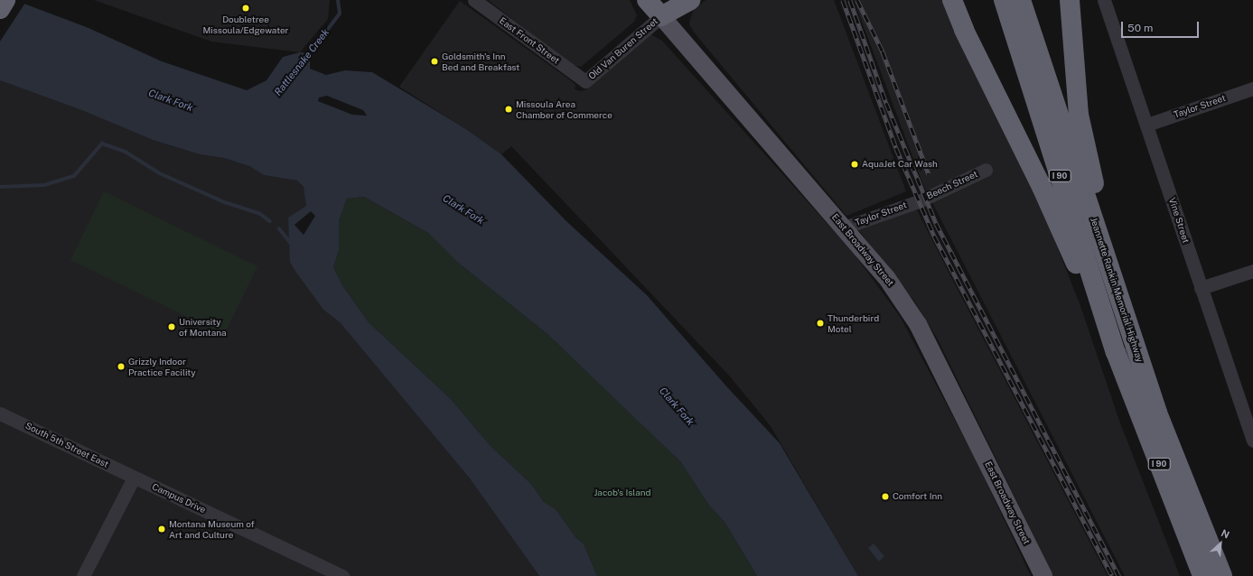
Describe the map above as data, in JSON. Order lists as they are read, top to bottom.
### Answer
{
  "streets": {
    "highway": ["I 90", "East Broadway Street", "Jeannette Rankin Memorial Highway"],
    "street": [
      "East Front Street",
      "Old Van Buren Street",
      "Taylor Street",
      "Beech Street",
      "Vine Street",
      "South 5th Street East",
      "Campus Drive"
    ]
  },
  "crossings": [
    ["East Front Street", "Old Van Buren Street"],
    ["Old Van Buren Street", "East Broadway Street"],
    ["Taylor Street", "Beech Street"],
    ["Taylor Street", "Vine Street"],
    ["Taylor Street", "East Broadway Street"],
    ["South 5th Street East", "Campus Drive"]
  ],
  "water": ["Rattlesnake Creek", "Clark Fork"],
  "parks": ["Jacob's Island"],
  "places": [
    "Doubletree Missoula/Edgewater",
    "Goldsmith's Inn Bed and Breakfast",
    "Missoula Area Chamber of Commerce",
    "AquaJet Car Wash",
    "Thunderbird Motel",
    "University of Montana",
    "Grizzly Indoor Practice Facility",
    "Comfort Inn",
    "Montana Museum of Art and Culture"
  ],
  "scale_bar": "50 m",
  "north": "top right"
}
